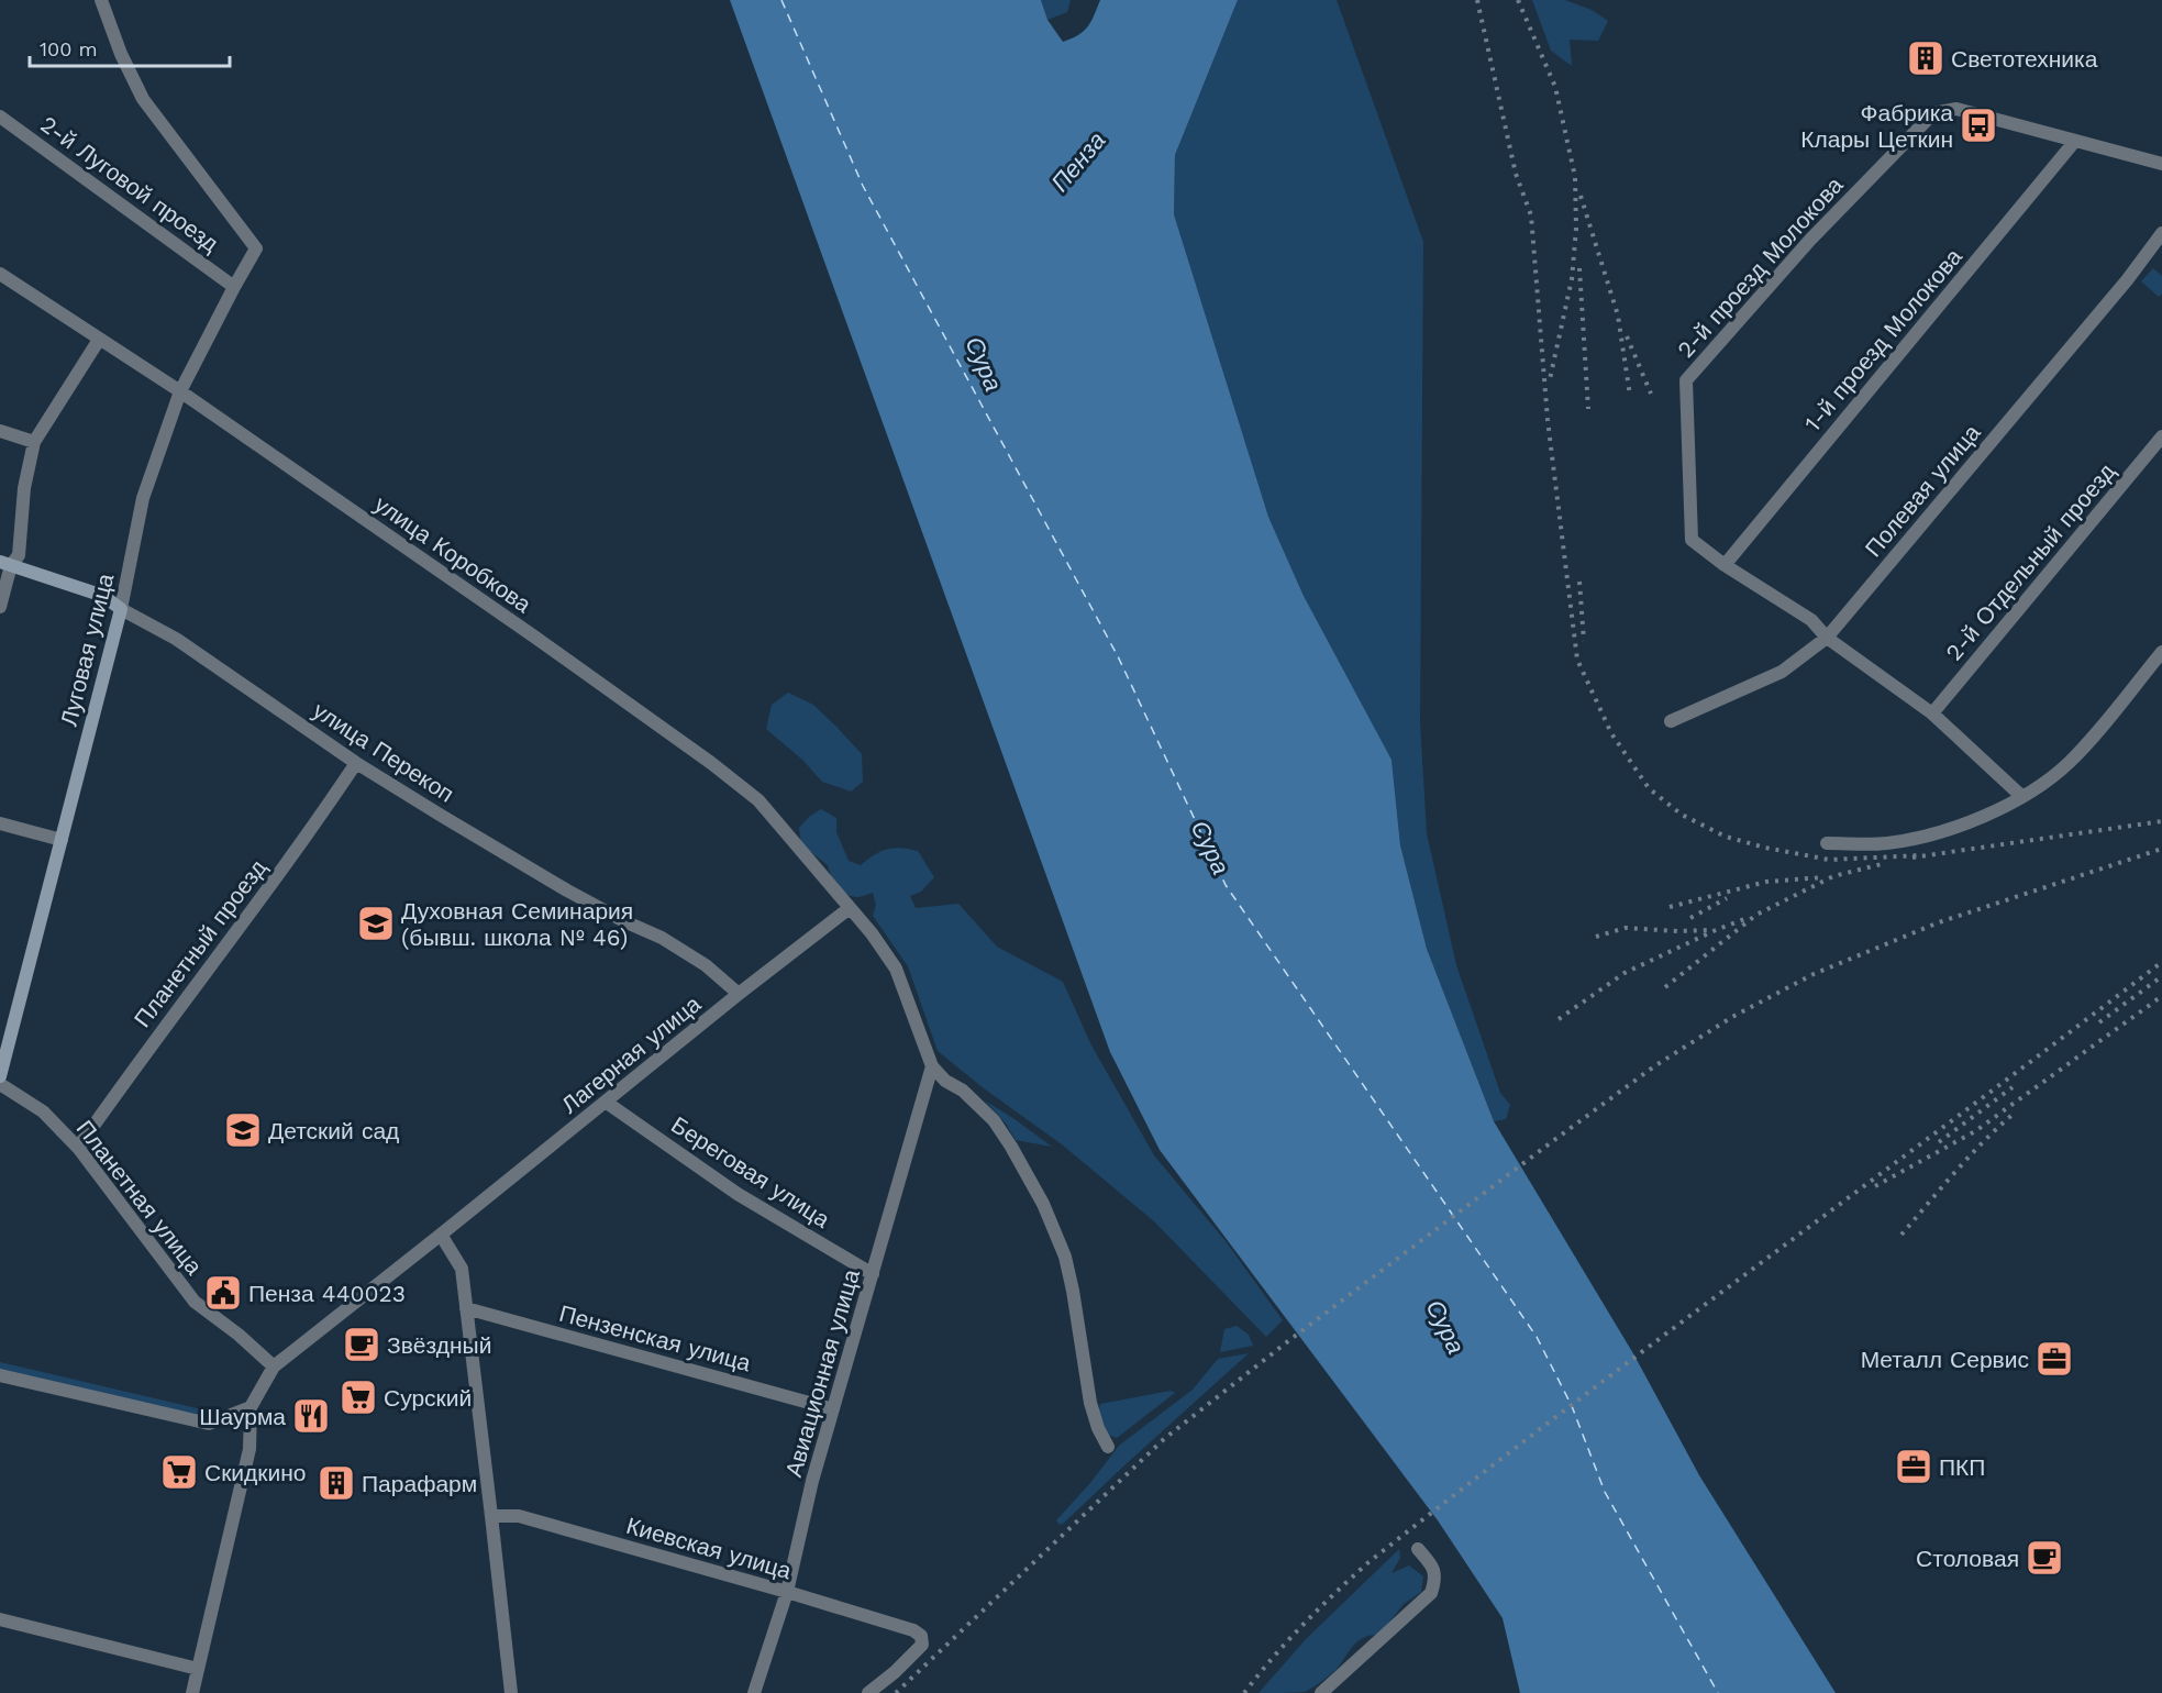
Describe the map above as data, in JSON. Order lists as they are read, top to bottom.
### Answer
{
  "streets": {
    "main road": ["Луговая улица", "улица Перекоп"],
    "street": [
      "2-й Луговой проезд",
      "2-й проезд Молокова",
      "1-й проезд Молокова",
      "Полевая улица",
      "улица Коробкова",
      "2-й Отдельный проезд",
      "Планетный проезд",
      "Лагерная улица",
      "Береговая улица",
      "Планетная улица",
      "Пензенская улица",
      "Авиационная улица",
      "Киевская улица"
    ]
  },
  "crossings": [
    ["2-й Луговой проезд", "Луговая улица"],
    ["2-й проезд Молокова", "1-й проезд Молокова"],
    ["улица Коробкова", "Луговая улица"],
    ["улица Коробкова", "Лагерная улица"],
    ["улица Коробкова", "Авиационная улица"],
    ["Луговая улица", "улица Перекоп"],
    ["улица Перекоп", "Планетный проезд"],
    ["улица Перекоп", "Лагерная улица"],
    ["Планетный проезд", "Планетная улица"],
    ["Лагерная улица", "Береговая улица"],
    ["Лагерная улица", "Планетная улица"],
    ["Береговая улица", "Авиационная улица"],
    ["Пензенская улица", "Авиационная улица"],
    ["Авиационная улица", "Киевская улица"]
  ],
  "water": ["Пенза", "Сура"],
  "places": {
    "building": ["Светотехника", "Парафарм"],
    "bus stop": ["Фабрика Клары Цеткин"],
    "school or university": ["Духовная Семинария (бывш. школа № 46)", "Детский сад"],
    "public building": ["Пенза 440023"],
    "cafe": ["Звёздный", "Столовая"],
    "office": ["Металл Сервис", "ПКП"],
    "supermarket": ["Сурский", "Скидкино"],
    "restaurant": ["Шаурма"]
  },
  "scale_bar": "100 m"
}
